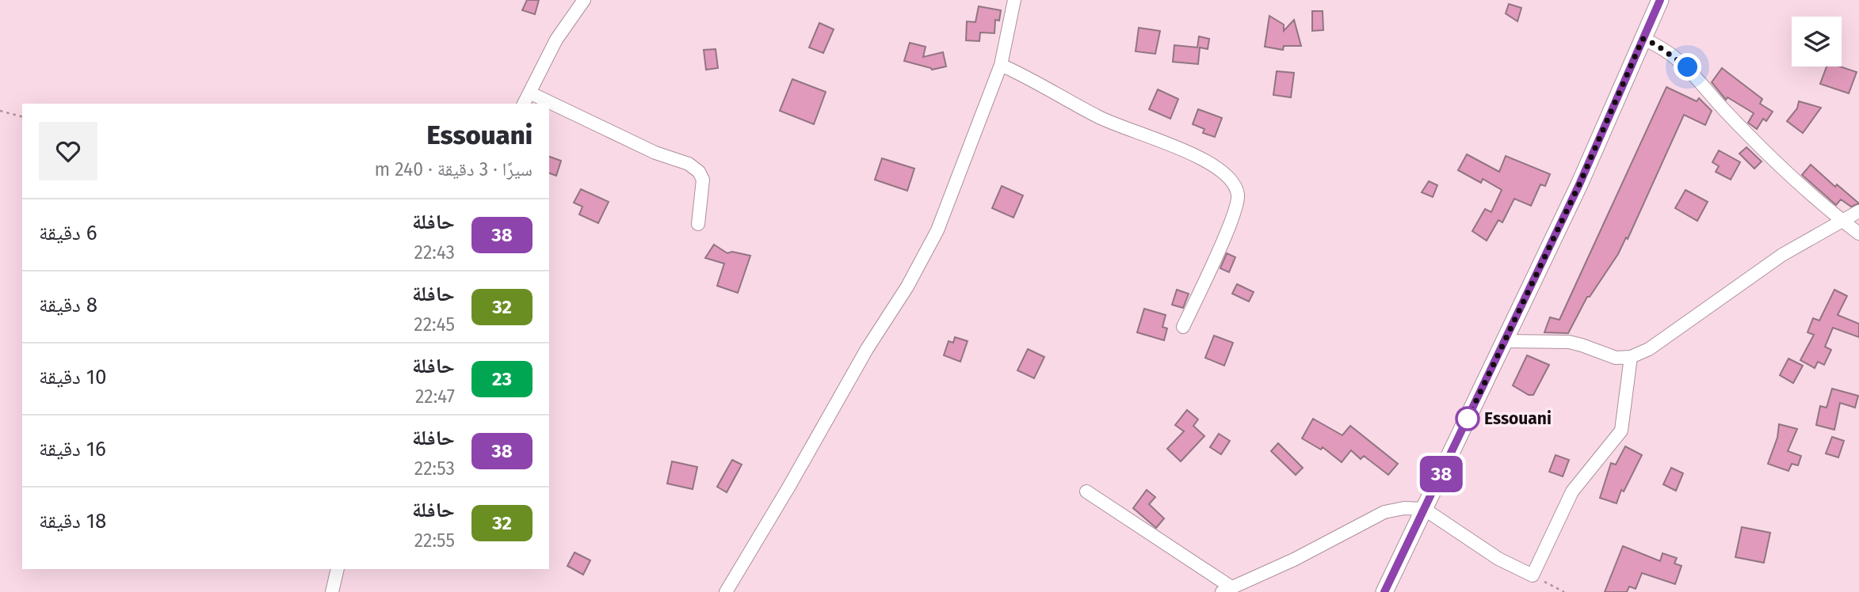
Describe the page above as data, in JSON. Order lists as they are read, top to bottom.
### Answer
{
  "places": ["Essouani"],
  "lines": ["bus line 38"],
  "page": {
    "on_map": "38",
    "heading": ["Essouani", "سيرًا · 3 دقيقة · 240 m"],
    "list": [
      {
        "mark": "38",
        "name": "حافلة",
        "note": "22:43",
        "value": "6 دقيقة"
      },
      {
        "mark": "32",
        "name": "حافلة",
        "note": "22:45",
        "value": "8 دقيقة"
      },
      {
        "mark": "23",
        "name": "حافلة",
        "note": "22:47",
        "value": "10 دقيقة"
      },
      {
        "mark": "38",
        "name": "حافلة",
        "note": "22:53",
        "value": "16 دقيقة"
      },
      {
        "mark": "32",
        "name": "حافلة",
        "note": "22:55",
        "value": "18 دقيقة"
      }
    ]
  }
}
